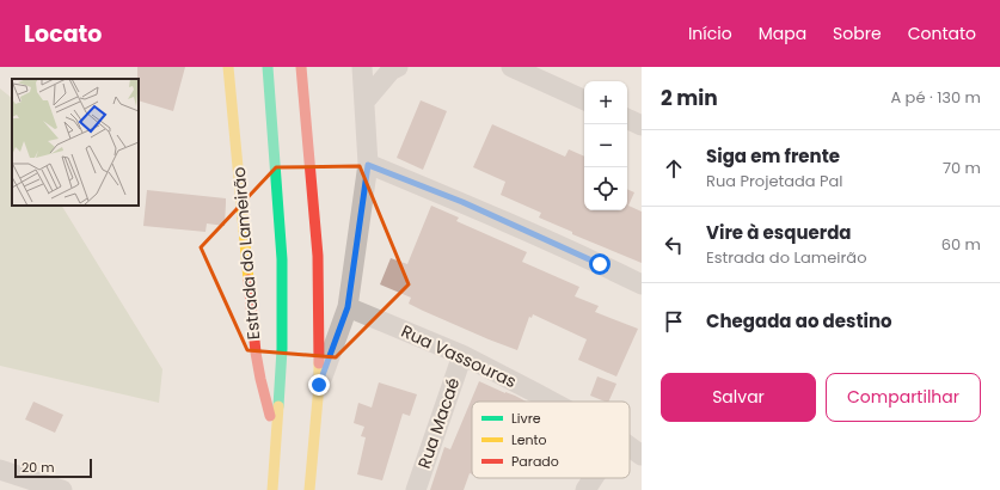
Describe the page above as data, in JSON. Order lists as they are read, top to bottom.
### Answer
{
  "streets": {
    "main road": ["Estrada do Lameirão"],
    "street": ["Rua Vassouras", "Rua Macaé"]
  },
  "crossings": [
    ["Rua Vassouras", "Rua Macaé"]
  ],
  "legend": ["Livre", "Lento", "Parado"],
  "scale_bar": "20 m",
  "page": {
    "header": "Locato",
    "nav": [
      "Início",
      "Mapa",
      "Sobre",
      "Contato"
    ],
    "heading": ["2 min", "A pé · 130 m"],
    "map_buttons": ["+", "−"],
    "list": [
      ["Siga em frente", "Rua Projetada Pal", "70 m"],
      ["Vire à esquerda", "Estrada do Lameirão", "60 m"],
      "Chegada ao destino"
    ],
    "buttons": ["Salvar", "Compartilhar"],
    "scale": "20 m"
  }
}
